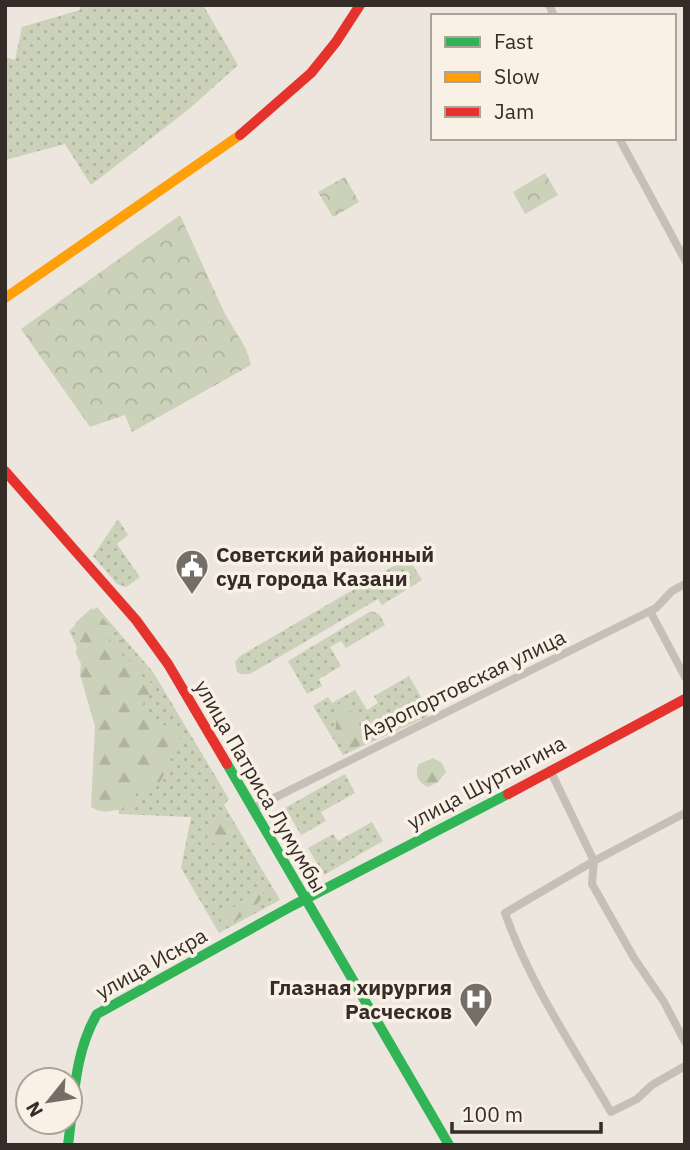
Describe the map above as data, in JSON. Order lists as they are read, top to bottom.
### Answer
{
  "streets": {
    "main road": ["улица Шуртыгина", "улица Патриса Лумумбы", "улица Искра"],
    "street": ["Аэропортовская улица"]
  },
  "crossings": [
    ["Аэропортовская улица", "улица Патриса Лумумбы"],
    ["улица Шуртыгина", "улица Патриса Лумумбы"],
    ["улица Шуртыгина", "улица Искра"],
    ["улица Патриса Лумумбы", "улица Искра"]
  ],
  "places": {
    "public building": ["Советский районный суд города Казани"],
    "hospital": ["Глазная хирургия Расческов"]
  },
  "legend": ["Fast", "Slow", "Jam"],
  "scale_bar": "100 m",
  "north": "bottom left"
}
